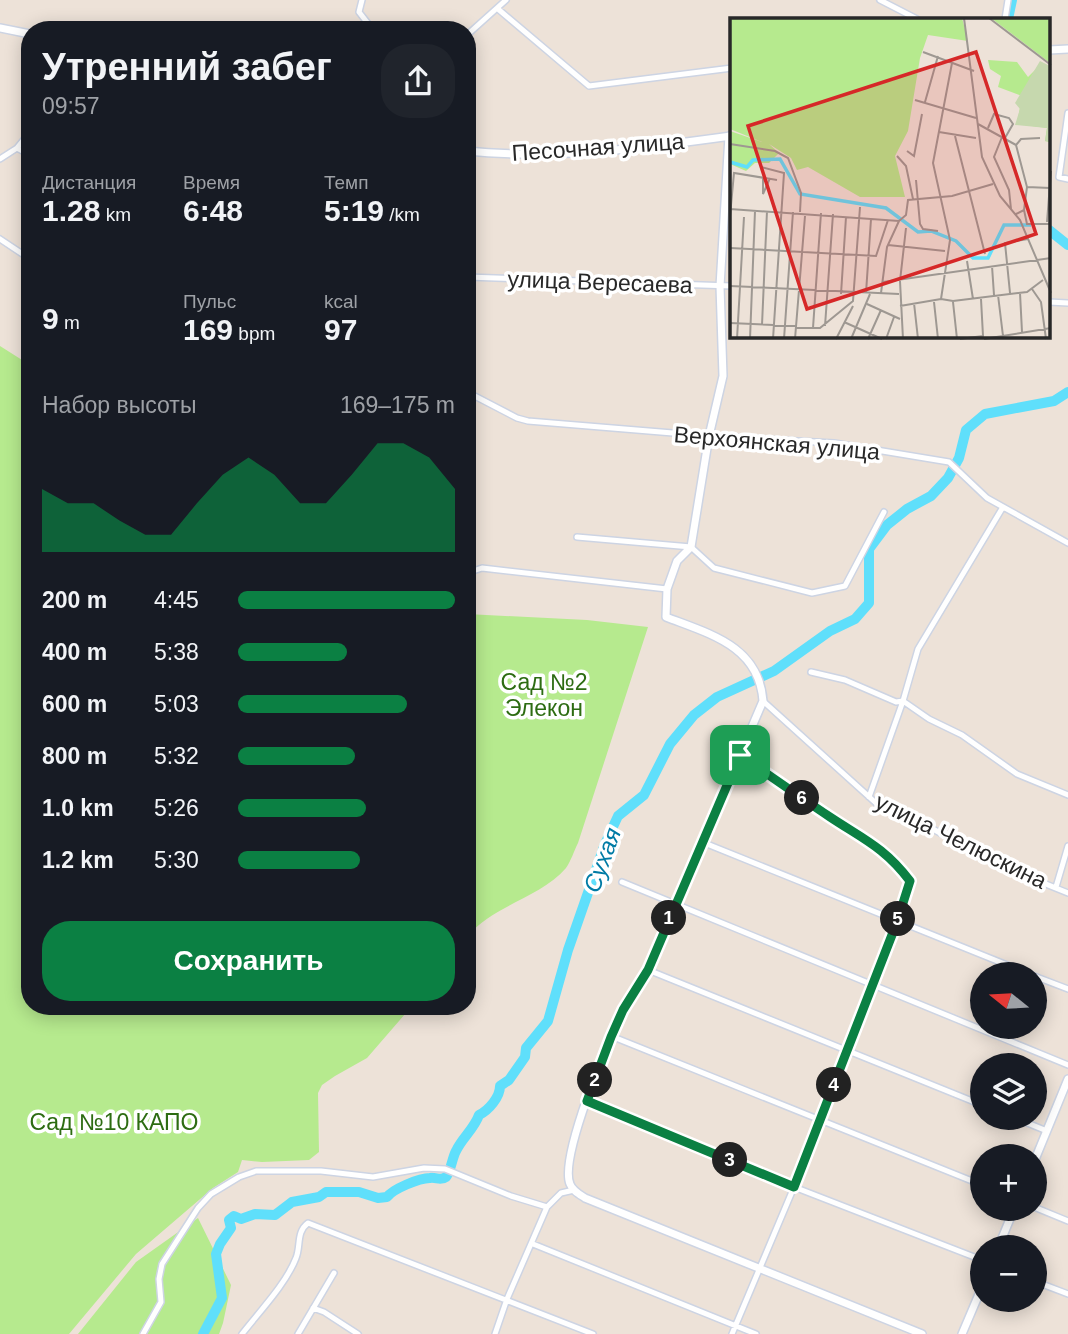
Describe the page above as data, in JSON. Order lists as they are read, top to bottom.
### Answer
{
  "streets": {
    "street": [
      "Песочная улица",
      "улица Вересаева",
      "Верхоянская улица",
      "улица Челюскина"
    ]
  },
  "water": ["Сухая"],
  "parks": ["Сад №2 Элекон", "Сад №10 КАПО"],
  "north": "left",
  "page": {
    "heading": ["Утренний забег", "09:57"],
    "stats": [
      ["Дистанция", "1.28 km"],
      ["Время", "6:48"],
      ["Темп", "5:19 /km"],
      ["9 m"],
      ["Пульс", "169 bpm"],
      ["kcal", "97"]
    ],
    "chart": ["Набор высоты", "169–175 m"],
    "list": [
      {
        "name": "200 m",
        "note": "4:45"
      },
      {
        "name": "400 m",
        "note": "5:38"
      },
      {
        "name": "600 m",
        "note": "5:03"
      },
      {
        "name": "800 m",
        "note": "5:32"
      },
      {
        "name": "1.0 km",
        "note": "5:26"
      },
      {
        "name": "1.2 km",
        "note": "5:30"
      }
    ],
    "pins": [
      "6",
      "1",
      "5",
      "2",
      "4",
      "3"
    ],
    "buttons": "Сохранить",
    "map_buttons": ["+", "−"]
  }
}
